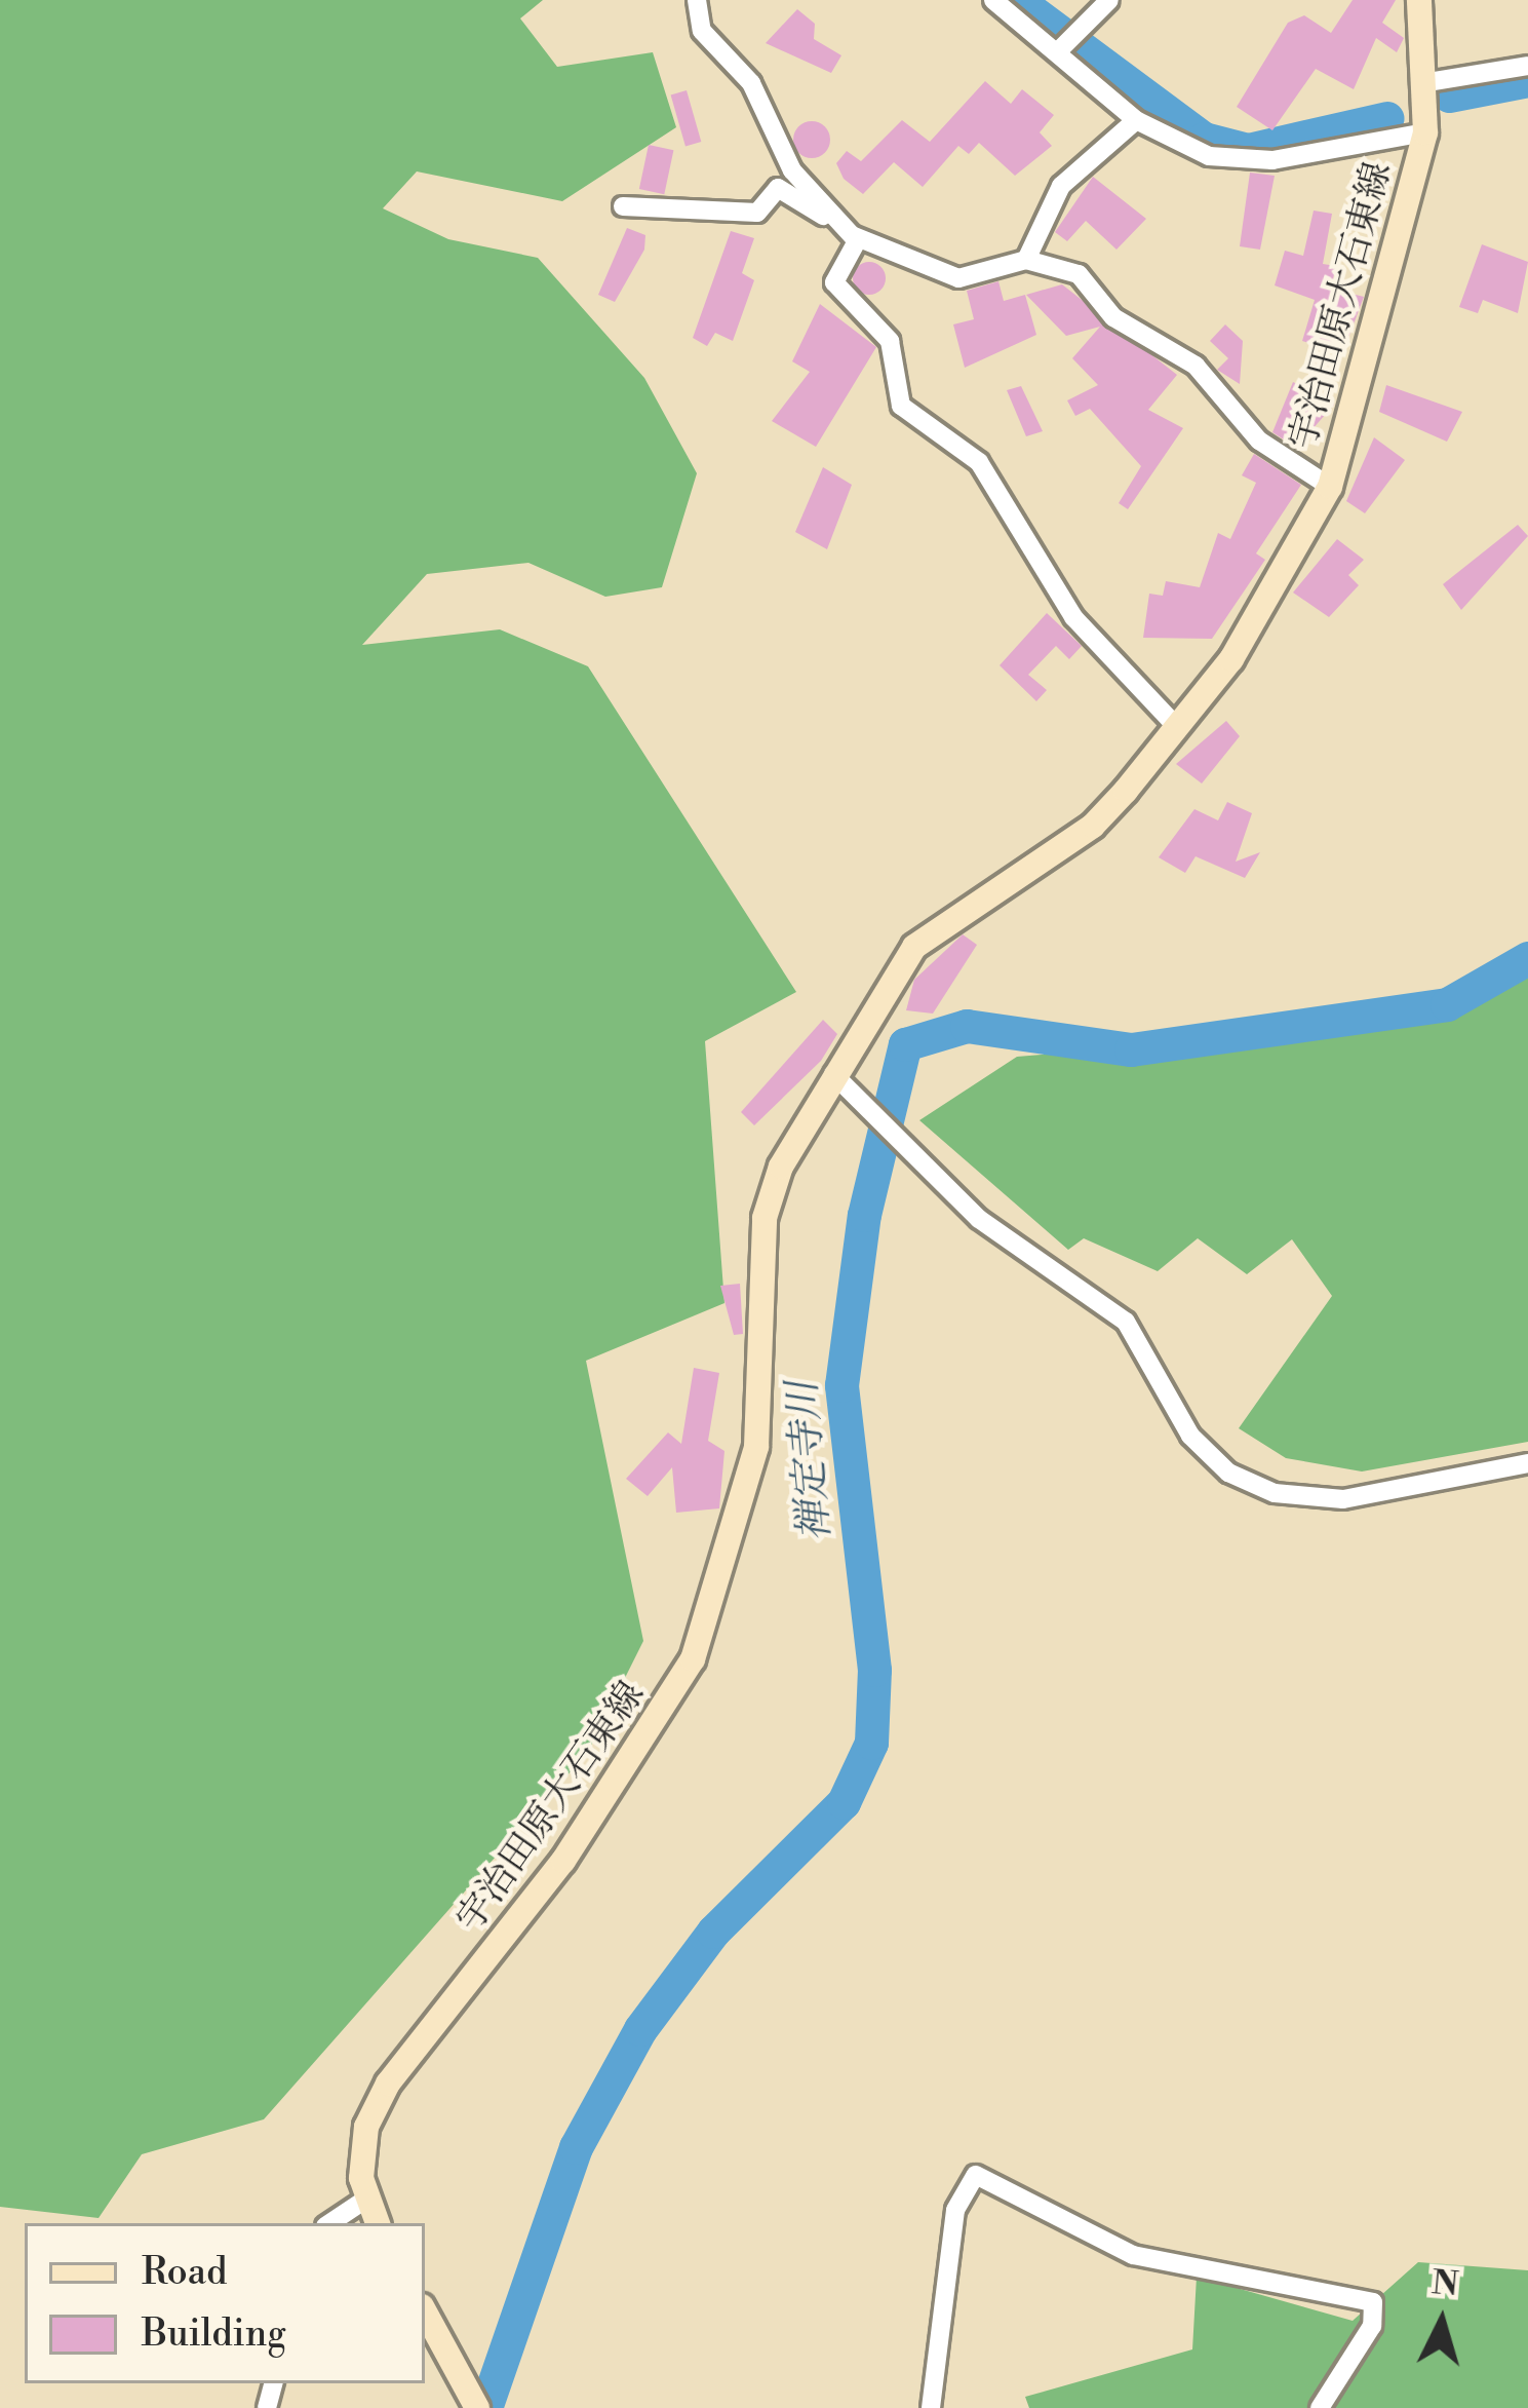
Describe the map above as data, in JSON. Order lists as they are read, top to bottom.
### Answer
{
  "streets": {
    "main road": ["宇治田原大石東線"]
  },
  "water": ["禅定寺川"],
  "legend": ["Road", "Building"],
  "north": "top"
}
